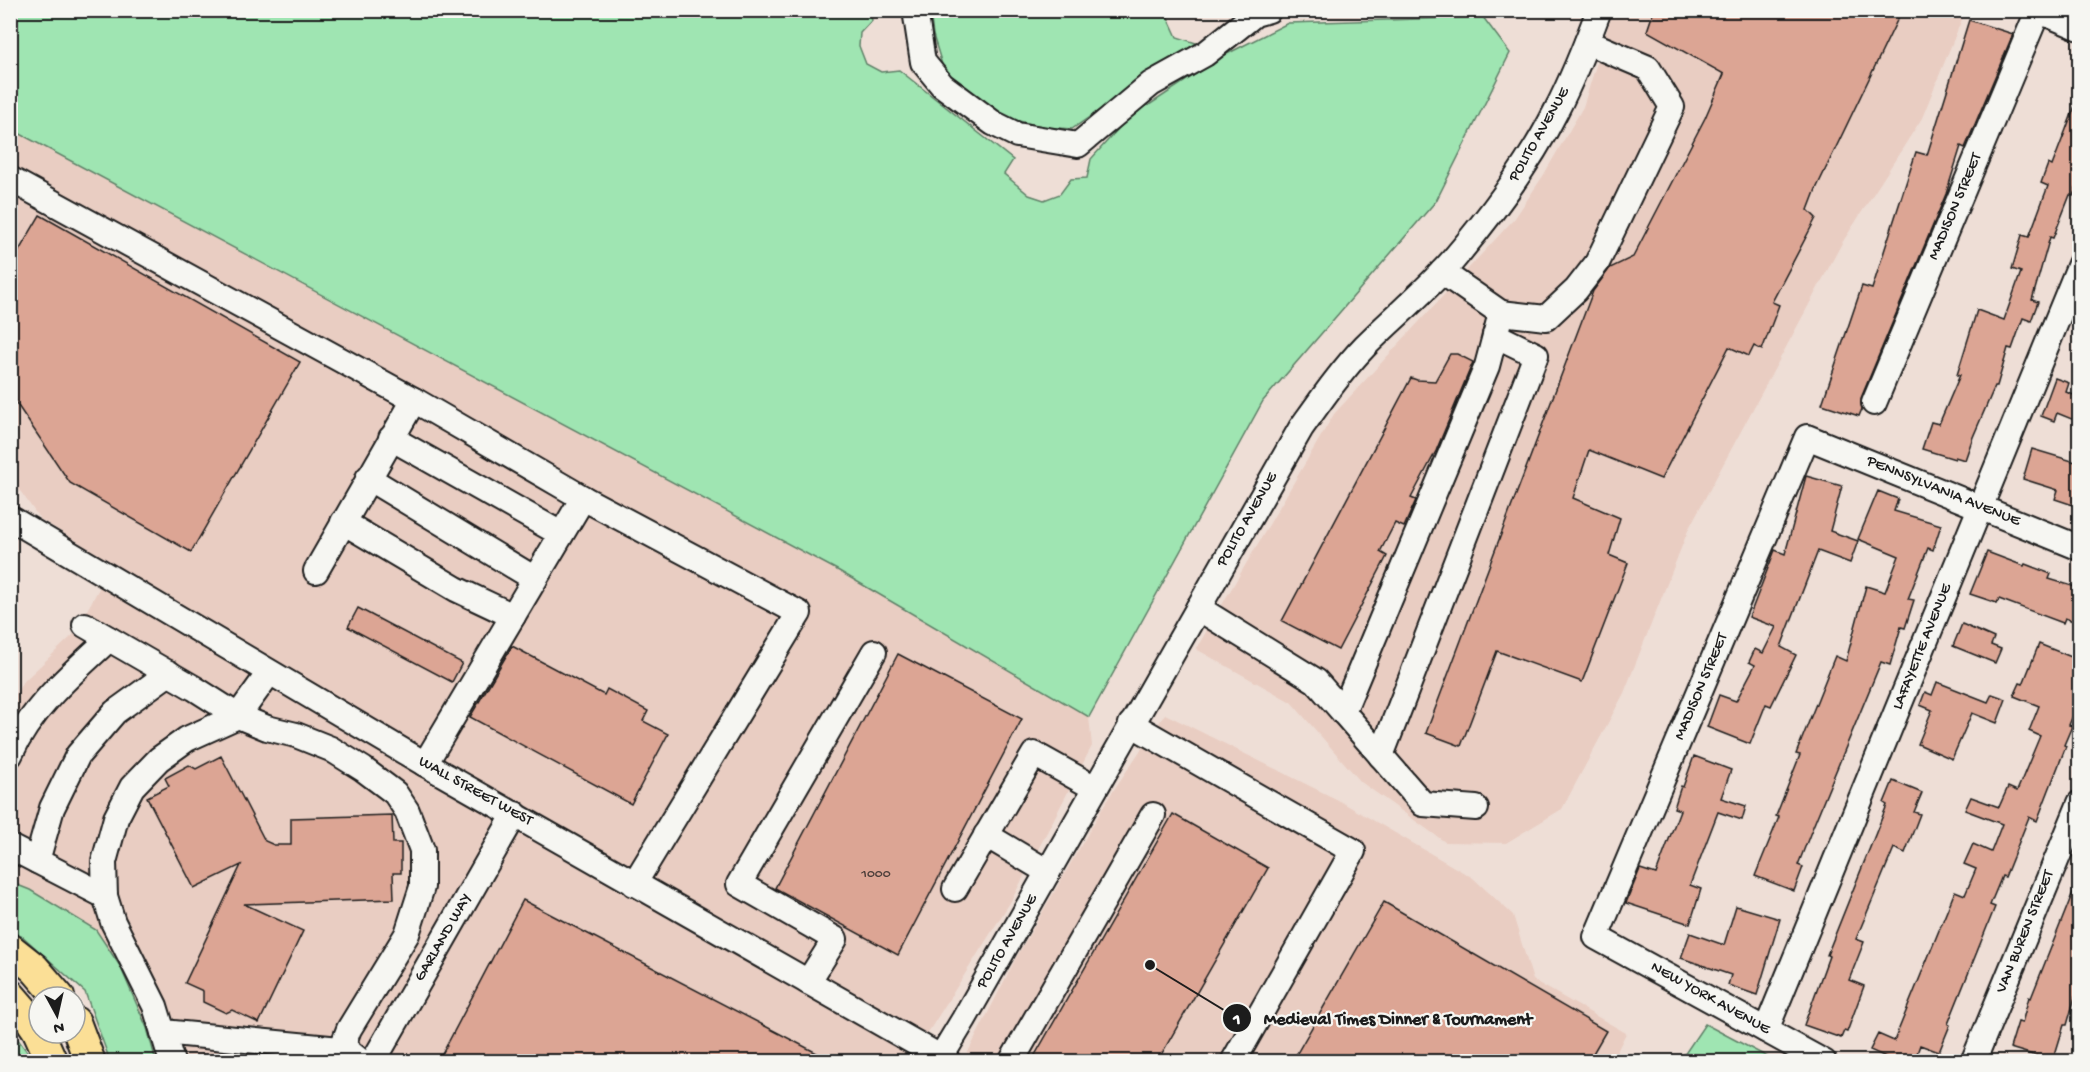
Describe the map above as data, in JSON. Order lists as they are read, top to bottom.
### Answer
{
  "streets": {
    "street": [
      "POLITO AVENUE",
      "MADISON STREET",
      "PENNSYLVANIA AVENUE",
      "LAFAYETTE AVENUE",
      "WALL STREET WEST",
      "VAN BUREN STREET",
      "GARLAND WAY",
      "NEW YORK AVENUE"
    ]
  },
  "crossings": [
    ["POLITO AVENUE", "WALL STREET WEST"],
    ["MADISON STREET", "PENNSYLVANIA AVENUE"],
    ["MADISON STREET", "NEW YORK AVENUE"],
    ["PENNSYLVANIA AVENUE", "LAFAYETTE AVENUE"],
    ["LAFAYETTE AVENUE", "NEW YORK AVENUE"],
    ["WALL STREET WEST", "GARLAND WAY"]
  ],
  "places": ["Medieval Times Dinner & Tournament"],
  "house_numbers": ["1000"],
  "north": "bottom"
}
